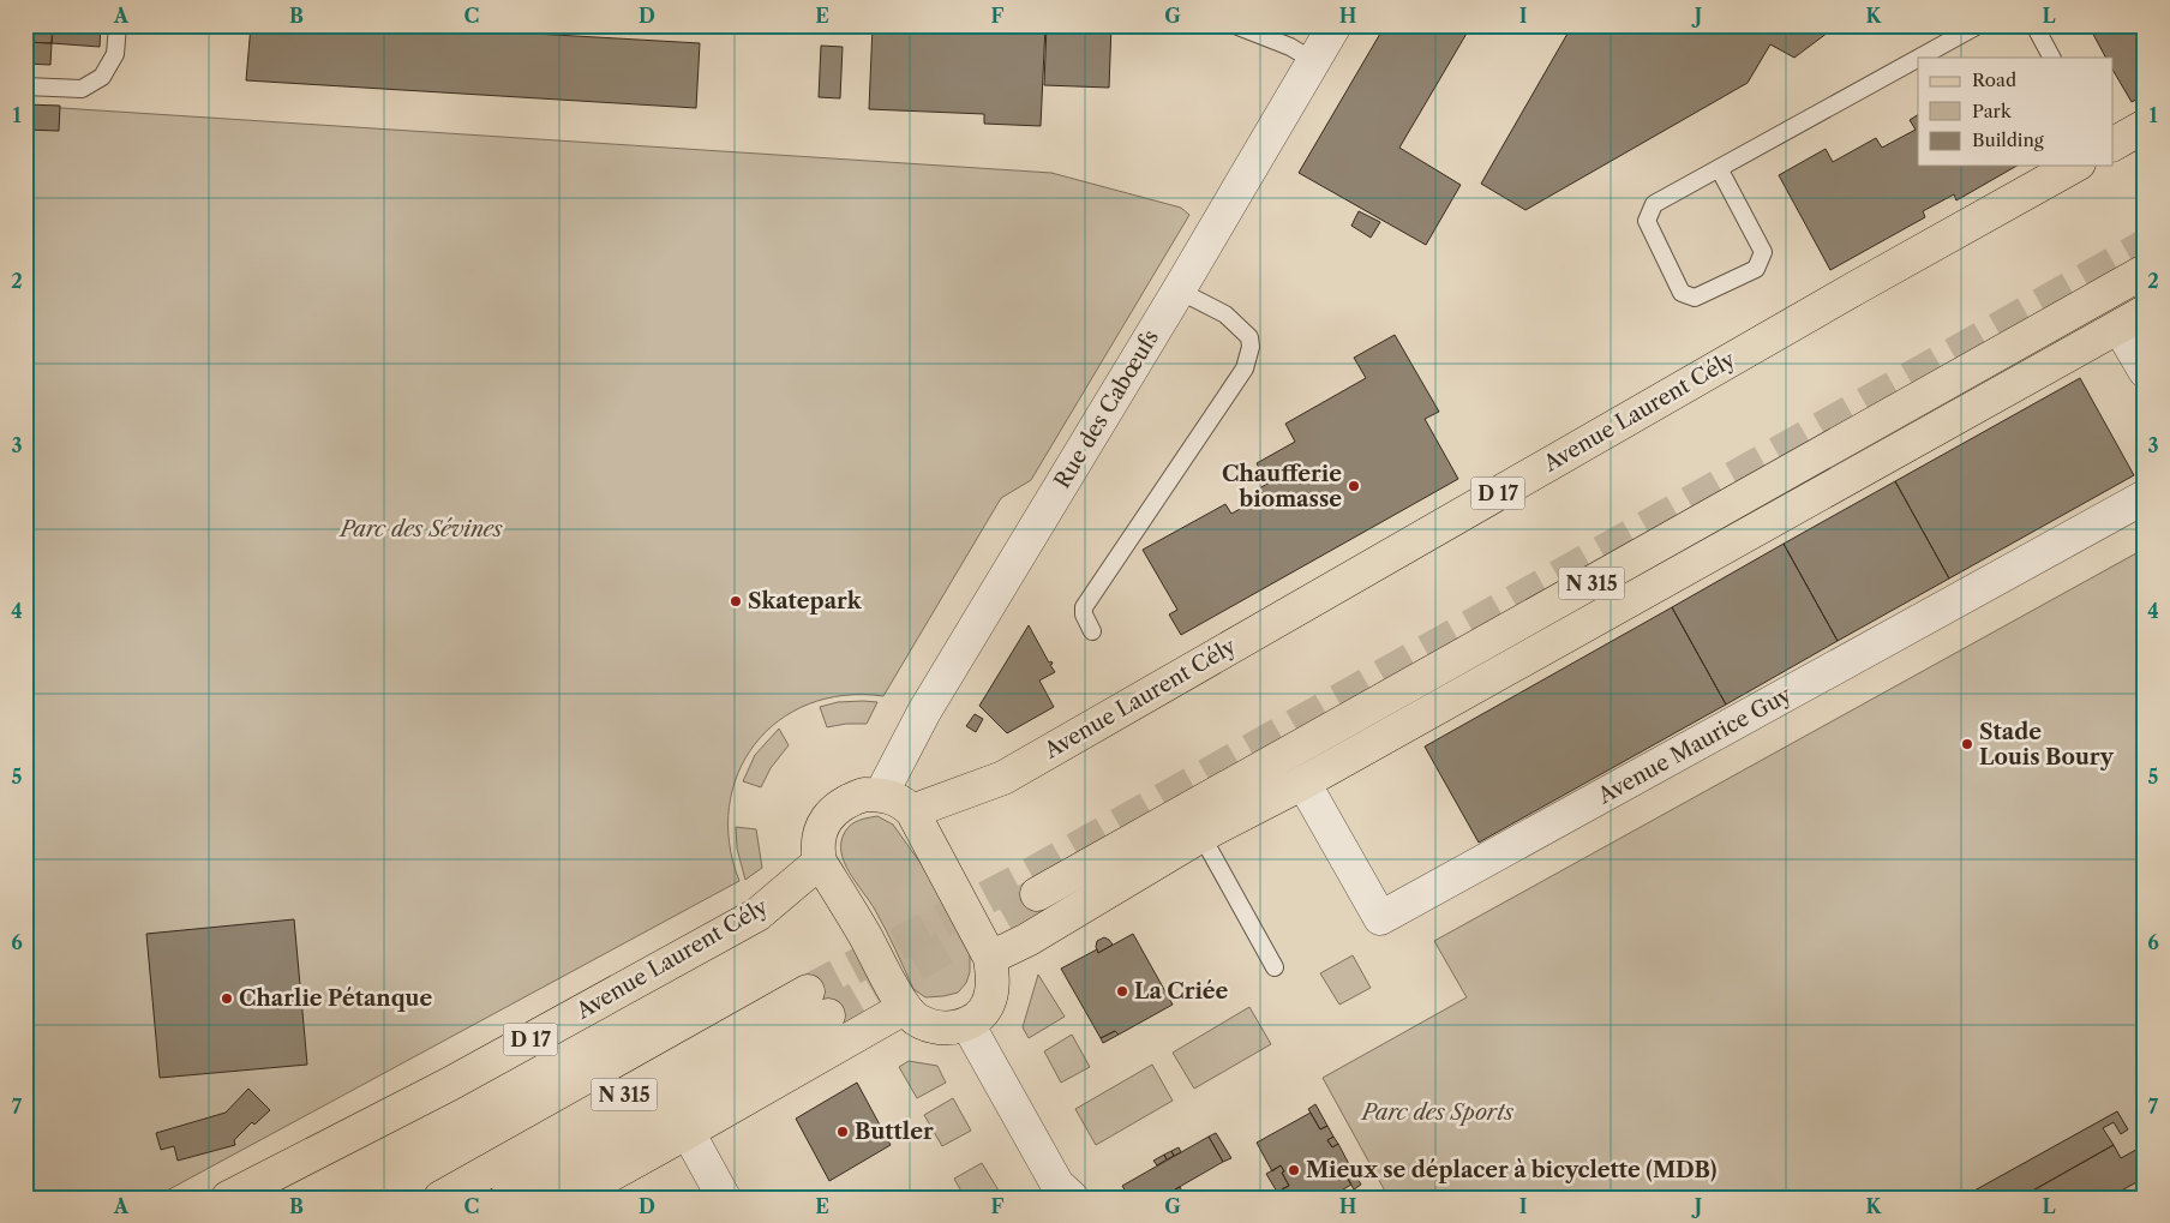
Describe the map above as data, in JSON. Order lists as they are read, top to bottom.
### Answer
{
  "streets": {
    "main road": ["Avenue Laurent Cély", "D 17", "N 315"],
    "street": ["Rue des Cabœufs", "Avenue Maurice Guy"]
  },
  "parks": ["Parc des Sévines", "Parc des Sports"],
  "places": [
    "Chaufferie biomasse",
    "Skatepark",
    "Stade Louis Boury",
    "La Criée",
    "Charlie Pétanque",
    "Buttler",
    "Mieux se déplacer à bicyclette (MDB)"
  ],
  "legend": ["Road", "Park", "Building"],
  "grid": {
    "columns": [
      "A",
      "B",
      "C",
      "D",
      "E",
      "F",
      "G",
      "H",
      "I",
      "J",
      "K",
      "L"
    ],
    "rows": [
      "1",
      "2",
      "3",
      "4",
      "5",
      "6",
      "7"
    ]
  }
}
